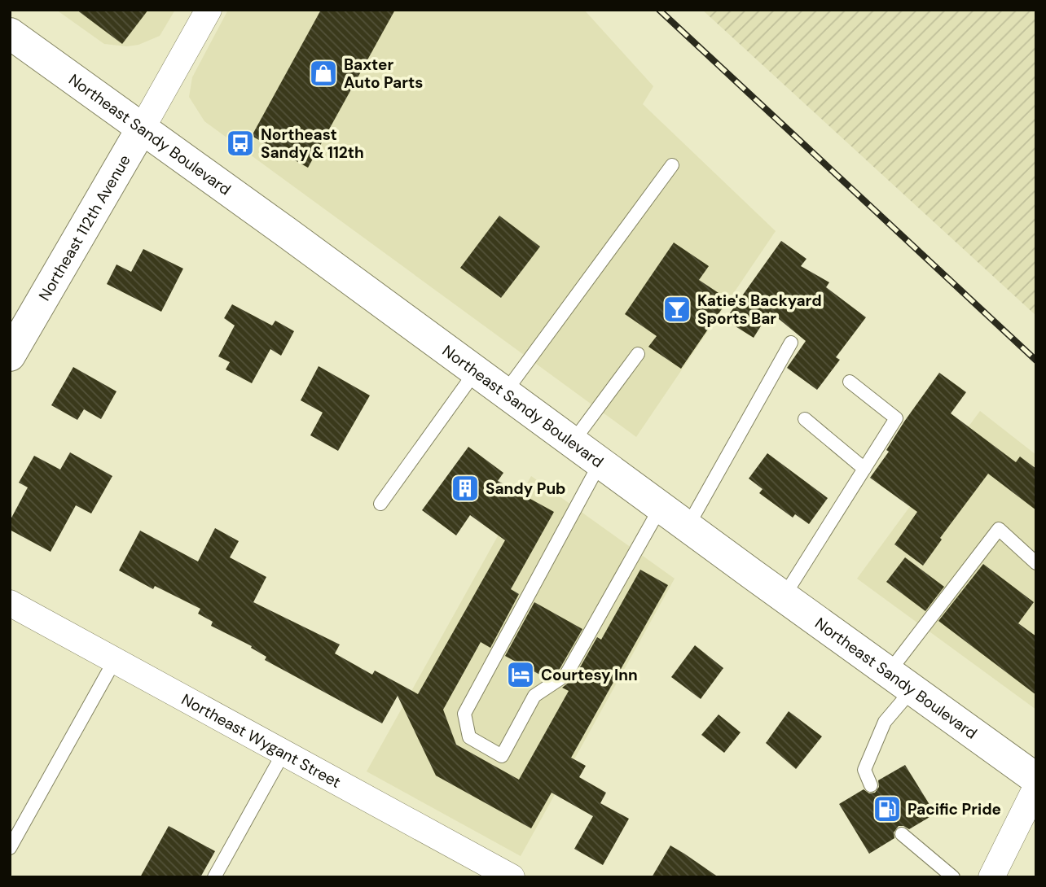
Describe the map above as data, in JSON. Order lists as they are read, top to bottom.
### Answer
{
  "streets": {
    "main road": ["Northeast Sandy Boulevard", "Northeast 112th Avenue"],
    "street": ["Northeast Wygant Street"]
  },
  "crossings": [
    ["Northeast Sandy Boulevard", "Northeast 112th Avenue"]
  ],
  "places": {
    "shop": ["Baxter Auto Parts"],
    "bus stop": ["Northeast Sandy & 112th"],
    "bar": ["Katie's Backyard Sports Bar"],
    "building": ["Sandy Pub"],
    "hotel": ["Courtesy Inn"],
    "fuel station": ["Pacific Pride"]
  }
}
